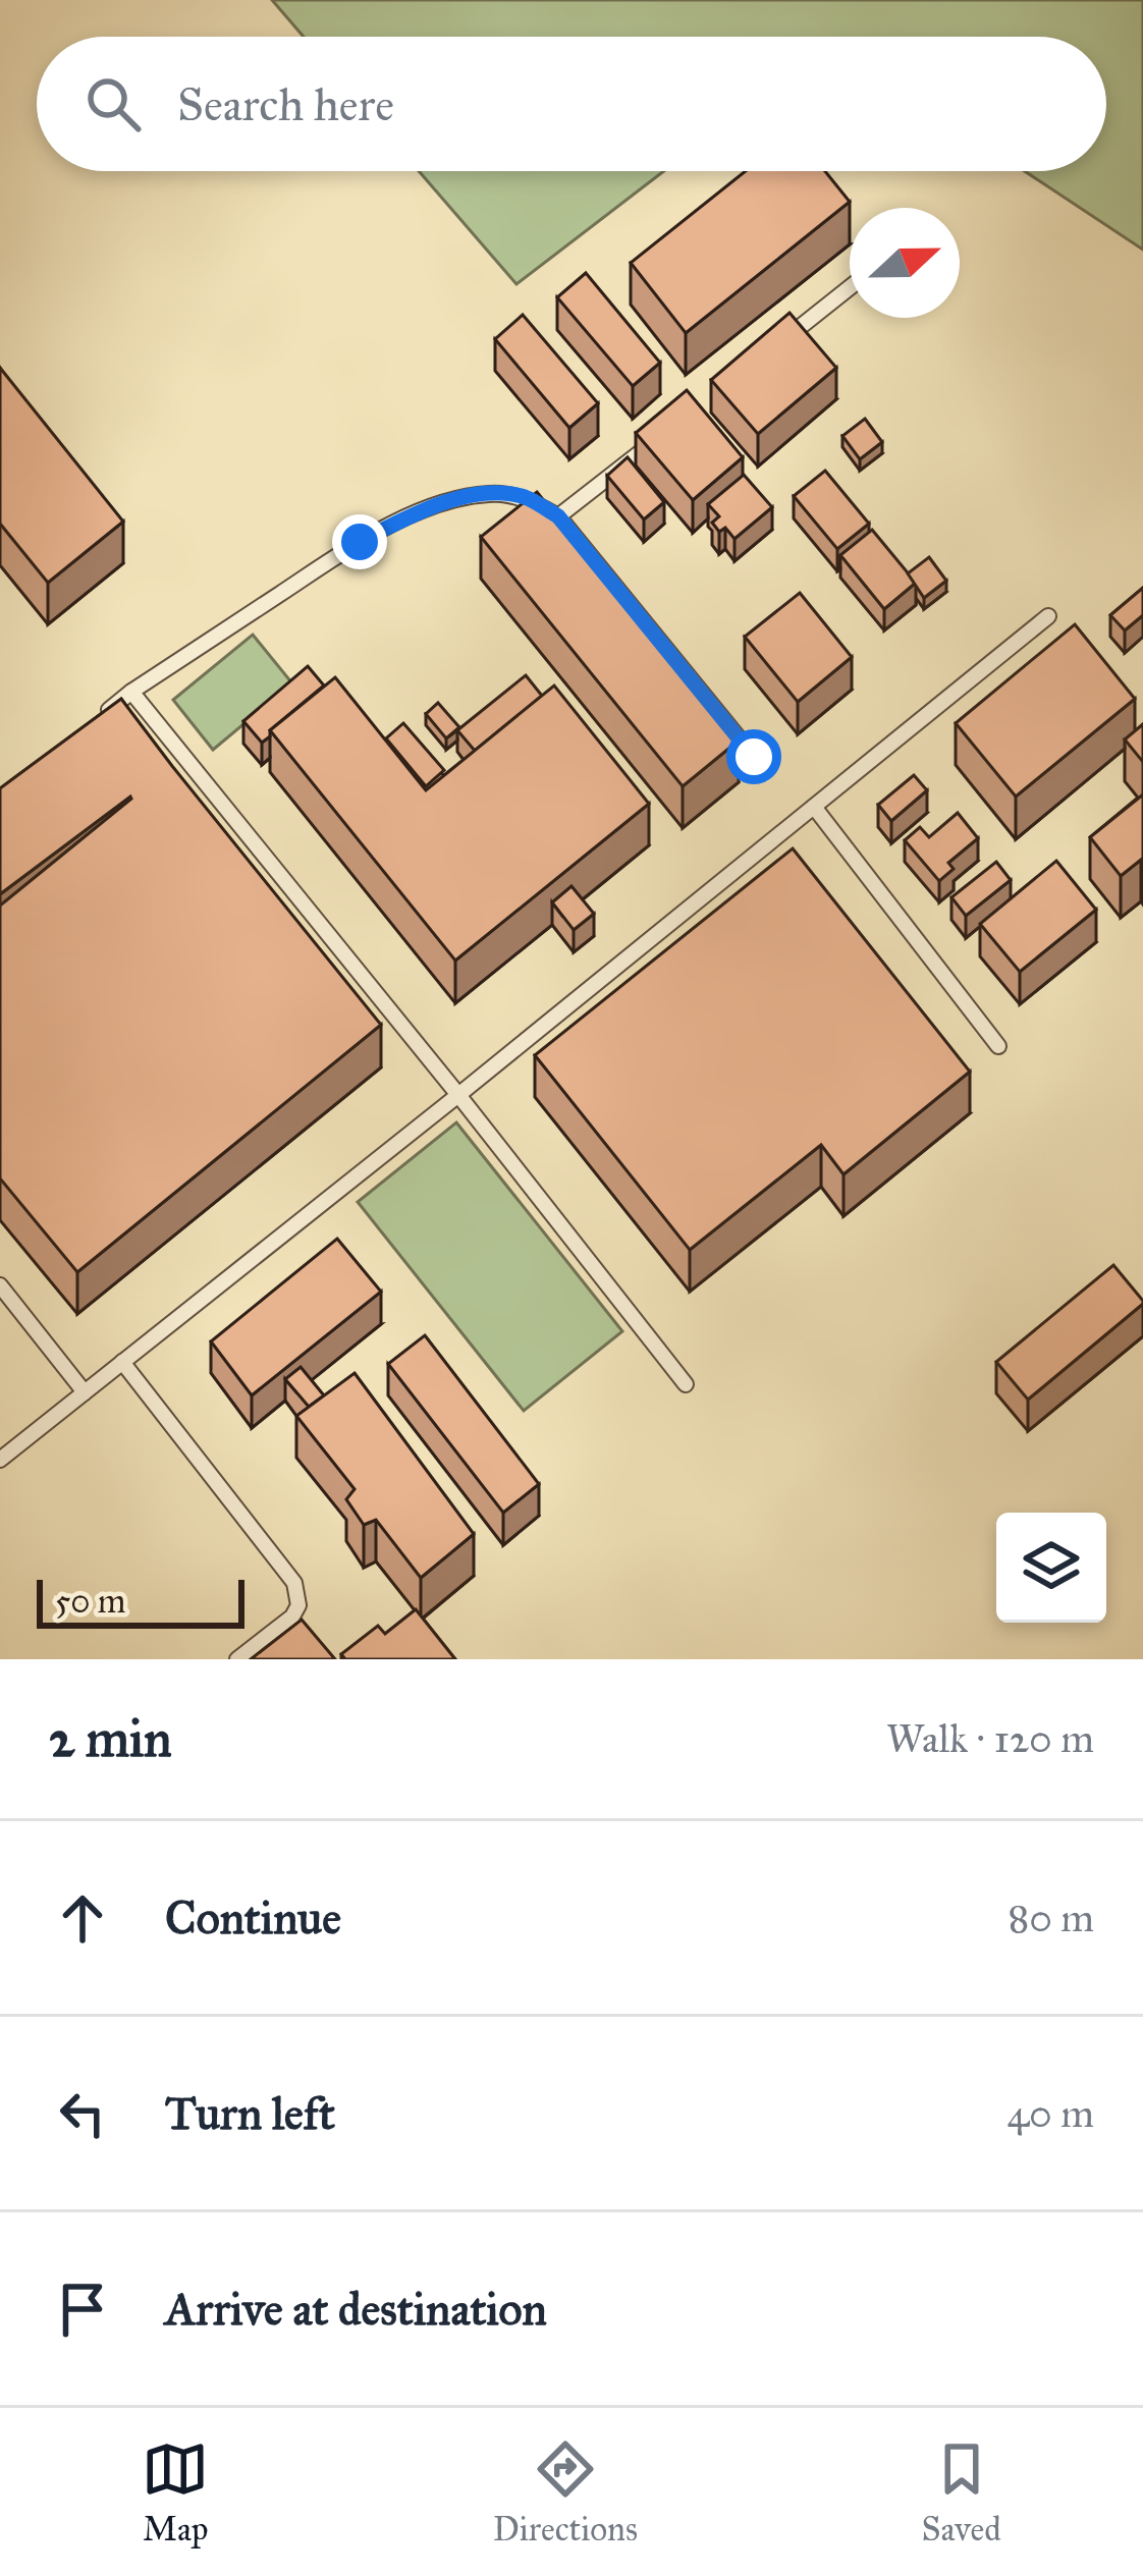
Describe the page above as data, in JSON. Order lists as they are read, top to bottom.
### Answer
{
  "scale_bar": "50 m",
  "north": "right",
  "page": {
    "search": "Search here",
    "scale": "50 m",
    "heading": ["2 min", "Walk · 120 m"],
    "list": [
      ["Continue", "80 m"],
      ["Turn left", "40 m"],
      "Arrive at destination"
    ],
    "nav": ["Map", "Directions", "Saved"]
  }
}
